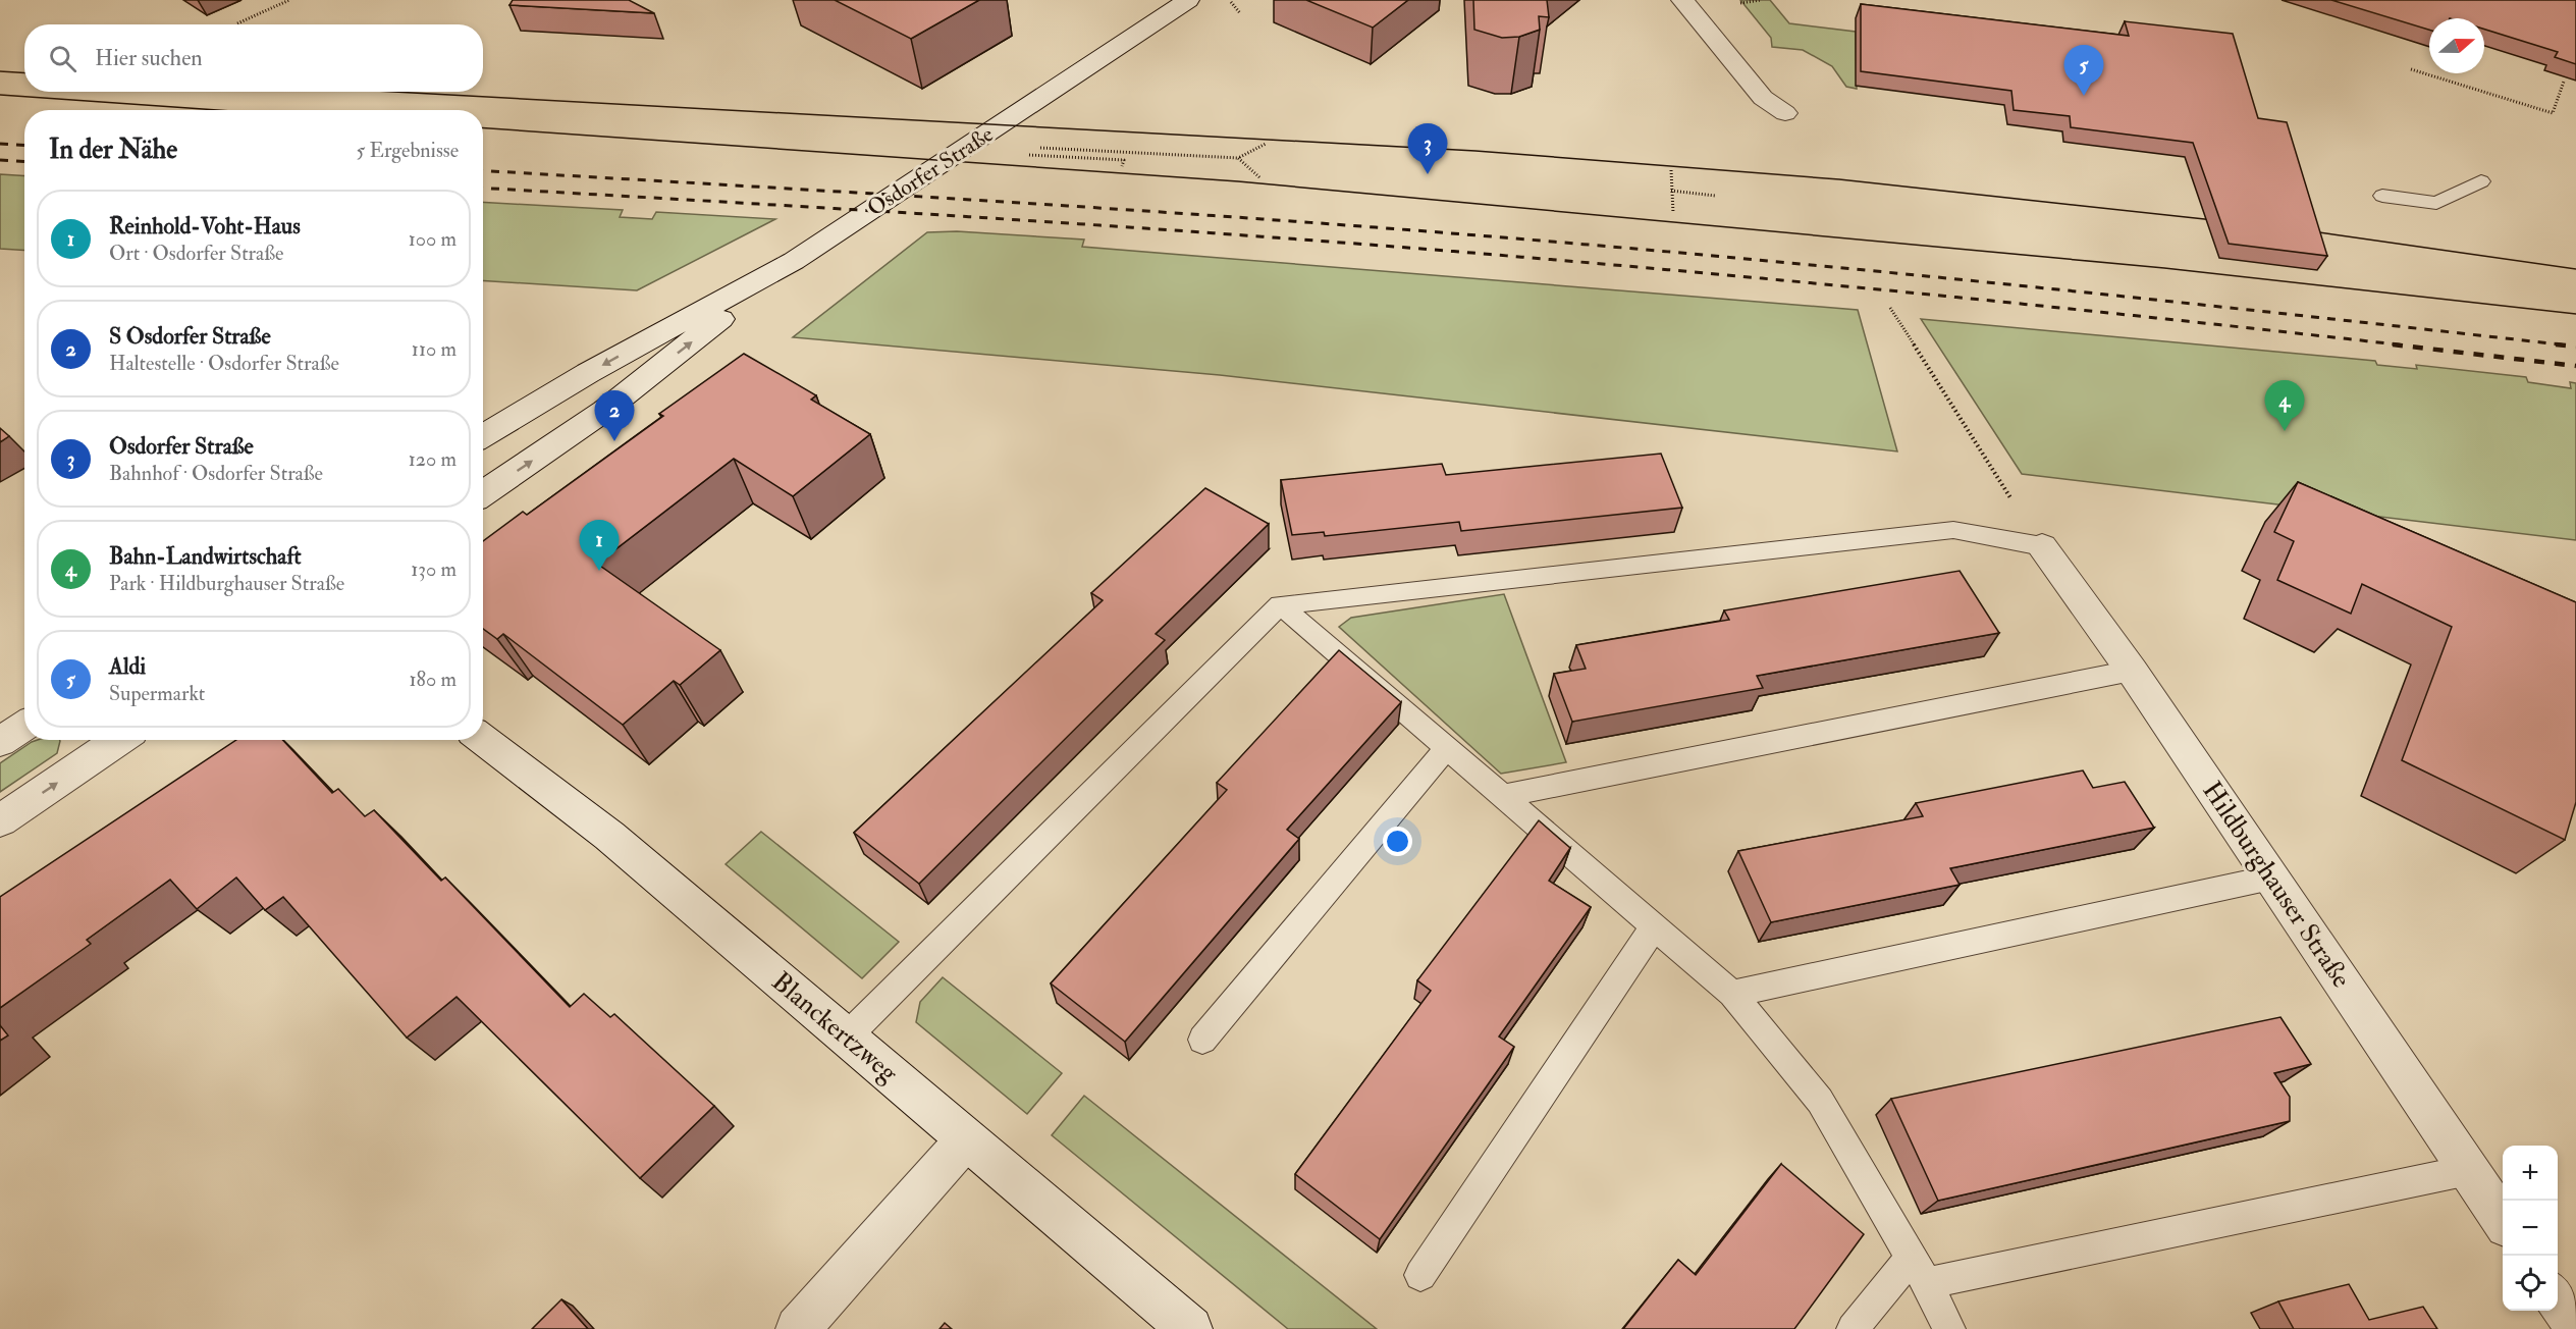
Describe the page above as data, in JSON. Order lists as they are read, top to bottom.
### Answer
{
  "streets": {
    "main road": ["Osdorfer Straße", "Hildburghauser Straße", "Blanckertzweg"]
  },
  "north": "right",
  "page": {
    "search": "Hier suchen",
    "pins": [
      "5",
      "3",
      "4",
      "2",
      "1"
    ],
    "heading": ["In der Nähe", "5 Ergebnisse"],
    "list": [
      {
        "mark": "1",
        "name": "Reinhold-Voht-Haus",
        "note": "Ort · Osdorfer Straße",
        "value": "100 m"
      },
      {
        "mark": "2",
        "name": "S Osdorfer Straße",
        "note": "Haltestelle · Osdorfer Straße",
        "value": "110 m"
      },
      {
        "mark": "3",
        "name": "Osdorfer Straße",
        "note": "Bahnhof · Osdorfer Straße",
        "value": "120 m"
      },
      {
        "mark": "4",
        "name": "Bahn-Landwirtschaft",
        "note": "Park · Hildburghauser Straße",
        "value": "130 m"
      },
      {
        "mark": "5",
        "name": "Aldi",
        "note": "Supermarkt",
        "value": "180 m"
      }
    ],
    "map_buttons": ["+", "−"]
  }
}
